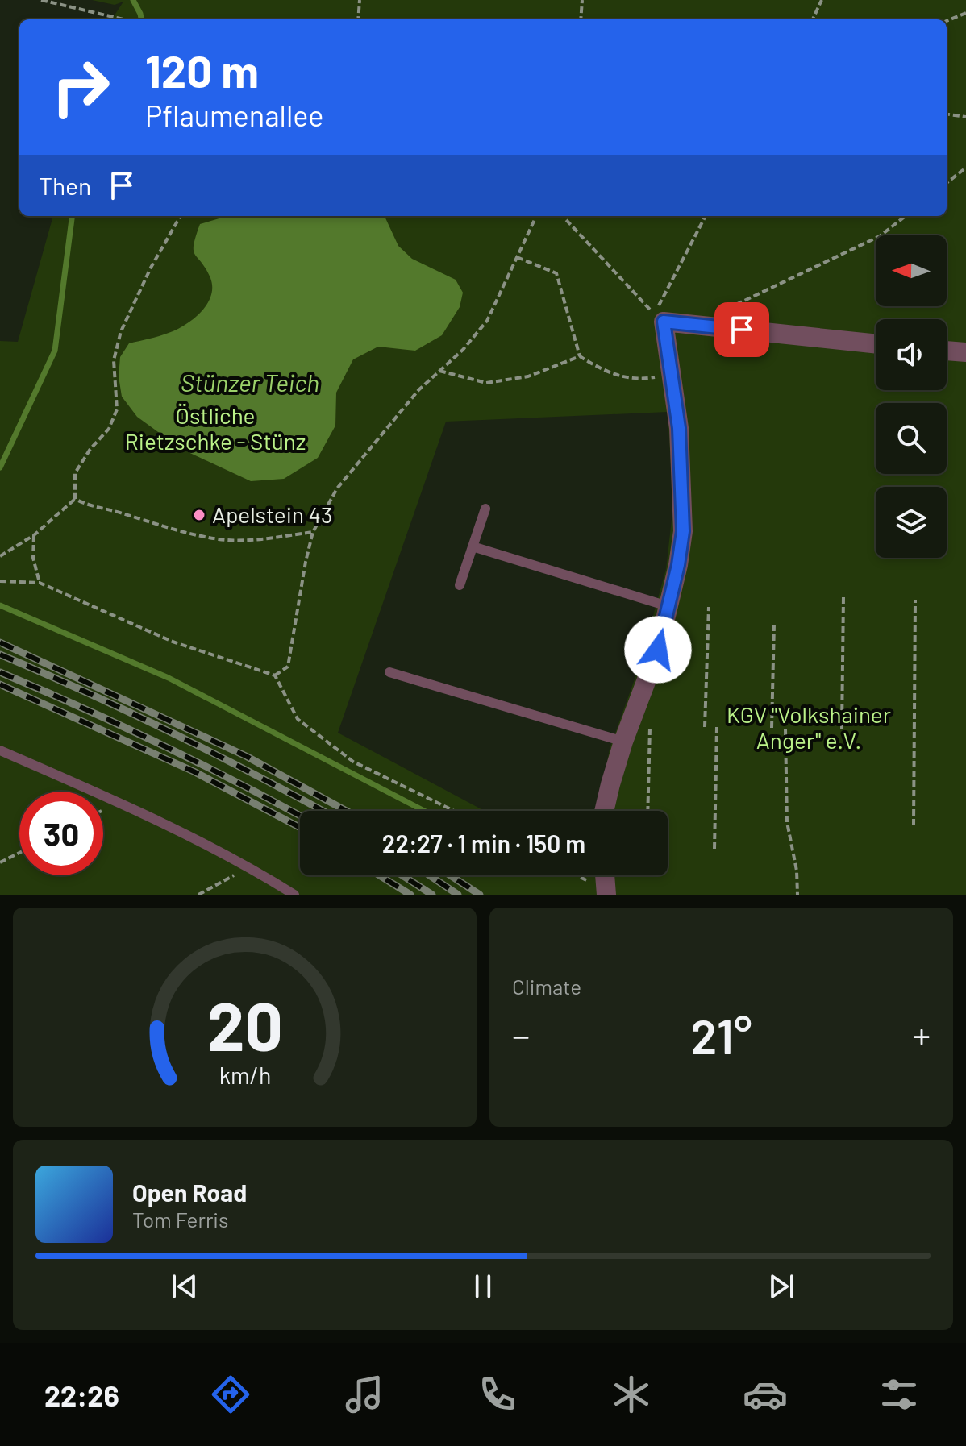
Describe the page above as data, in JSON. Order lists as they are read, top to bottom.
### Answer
{
  "water": ["Stünzer Teich"],
  "parks": ["Östliche Rietzschke - Stünz", "KGV \"Volkshainer Anger\" e.V."],
  "places": ["Apelstein 43"],
  "north": "left",
  "page": {
    "turn": ["120 m", "Pflaumenallee"],
    "then": "Then",
    "limit": "30",
    "trip": "22:27 · 1 min · 150 m",
    "tile": "Climate",
    "heat": ["−", "21°", "+"],
    "song": ["Open Road", "Tom Ferris"],
    "tabs": "22:26",
    "gauge": ["20", "km/h"]
  }
}
